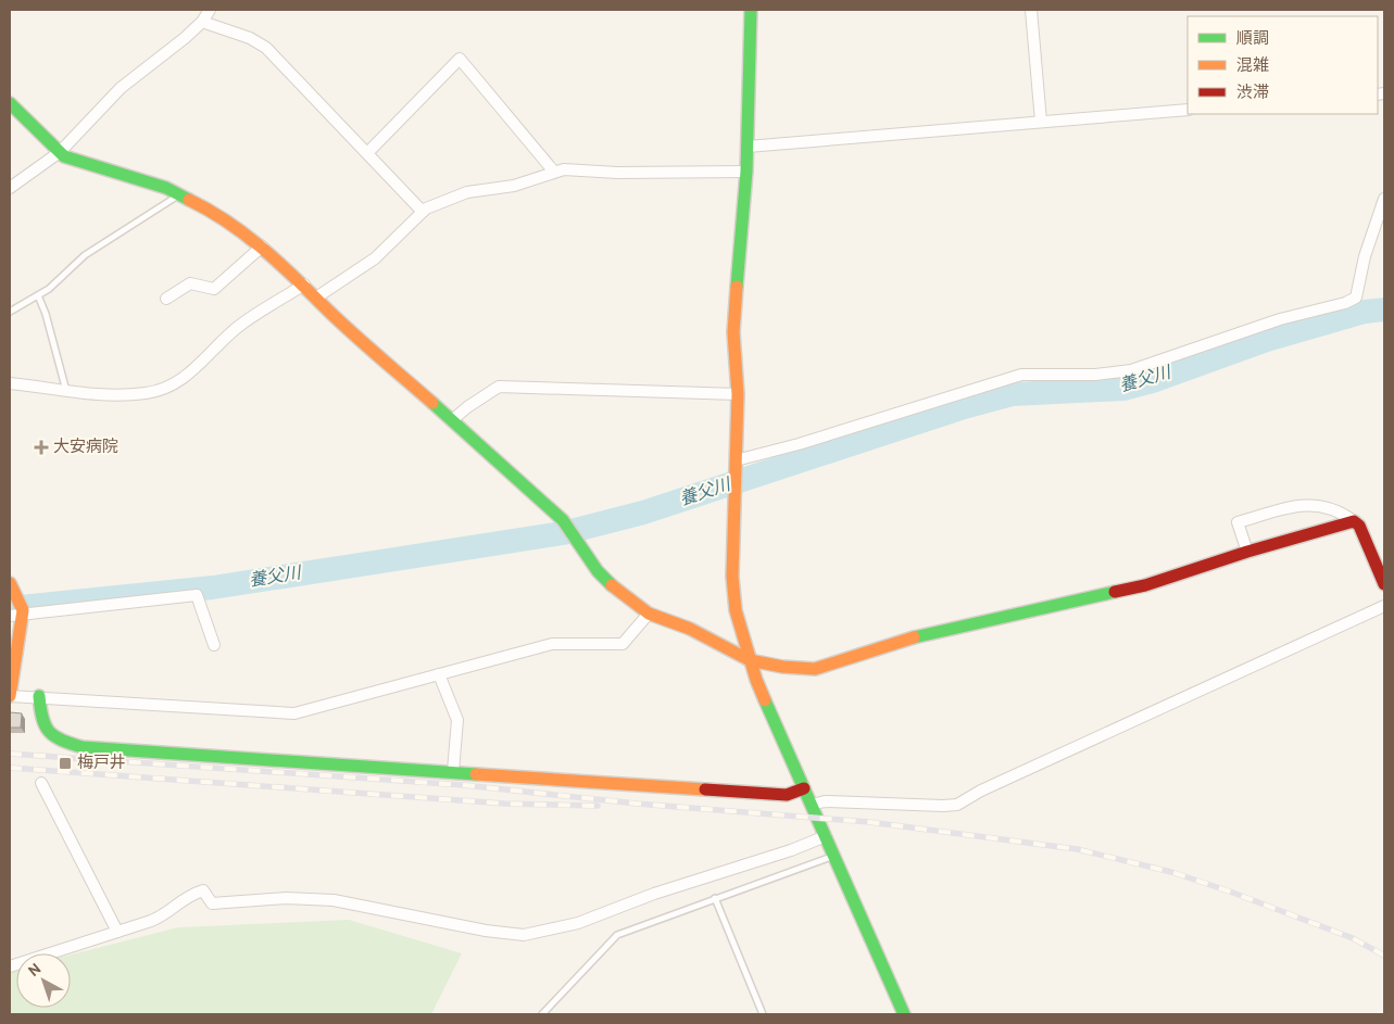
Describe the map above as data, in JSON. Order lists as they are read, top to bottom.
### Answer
{
  "water": ["養父川"],
  "places": {
    "health": ["大安病院"],
    "transit": ["梅戸井"]
  },
  "legend": ["順調", "混雑", "渋滞"],
  "north": "top left"
}
